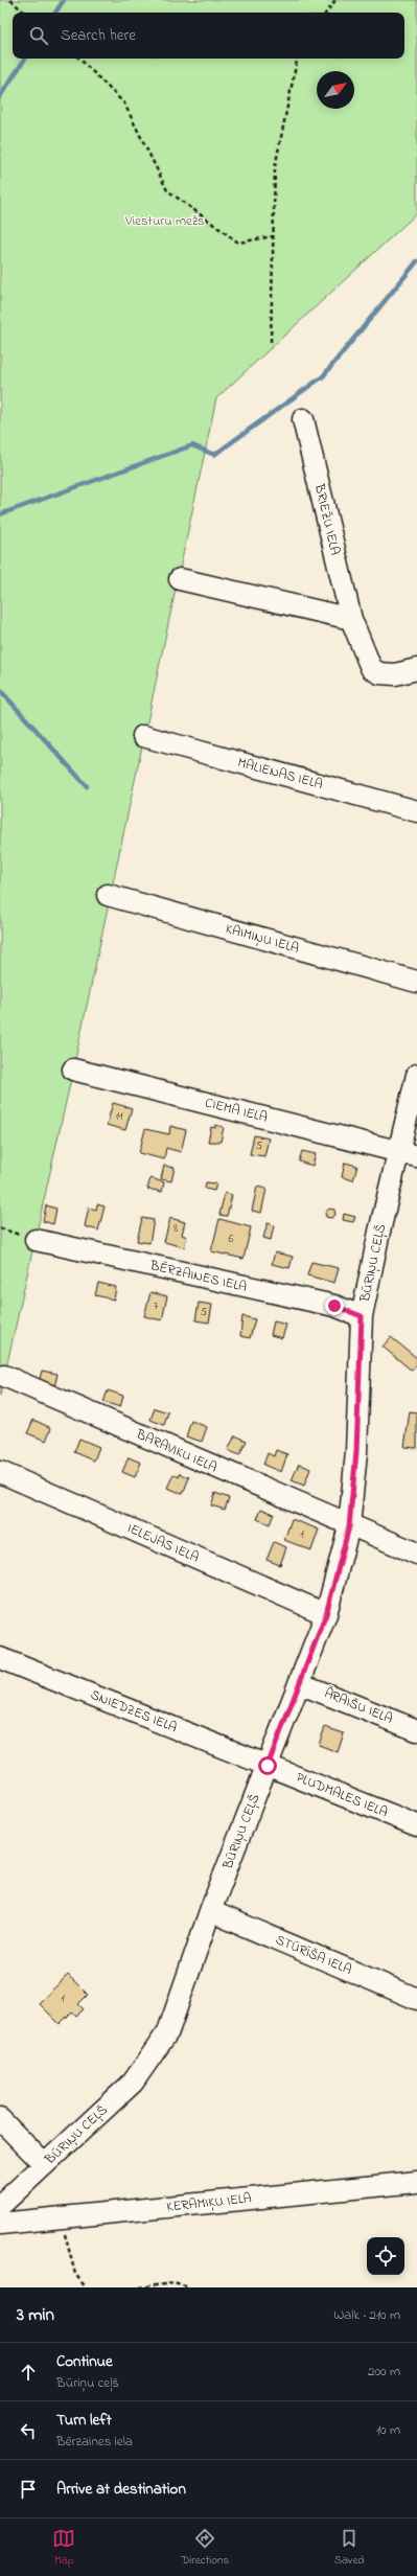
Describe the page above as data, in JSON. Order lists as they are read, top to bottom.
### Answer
{
  "streets": {
    "street": [
      "BRIEŽU IELA",
      "MALIENAS IELA",
      "KAIMIŅU IELA",
      "CIEMA IELA",
      "BŪRIŅU CEĻŠ",
      "BĒRZAINES IELA",
      "BARAVIKU IELA",
      "IELEJAS IELA",
      "ĀRAIŠU IELA",
      "SNIEDZES IELA",
      "PLUDMALES IELA",
      "STŪRĪŠA IELA",
      "KERAMIĶU IELA"
    ]
  },
  "crossings": [
    ["CIEMA IELA", "BŪRIŅU CEĻŠ"],
    ["BŪRIŅU CEĻŠ", "BĒRZAINES IELA"],
    ["BŪRIŅU CEĻŠ", "BARAVIKU IELA"],
    ["BŪRIŅU CEĻŠ", "IELEJAS IELA"],
    ["BŪRIŅU CEĻŠ", "ĀRAIŠU IELA"],
    ["BŪRIŅU CEĻŠ", "SNIEDZES IELA"],
    ["BŪRIŅU CEĻŠ", "PLUDMALES IELA"],
    ["BŪRIŅU CEĻŠ", "STŪRĪŠA IELA"],
    ["SNIEDZES IELA", "PLUDMALES IELA"]
  ],
  "parks": ["Viesturu mežs"],
  "house_numbers": [
    "11",
    "5",
    "8",
    "6",
    "7",
    "5",
    "1",
    "1"
  ],
  "north": "top right",
  "page": {
    "search": "Search here",
    "heading": ["3 min", "Walk · 210 m"],
    "list": [
      ["Continue", "Būriņu ceļš", "200 m"],
      ["Turn left", "Bērzaines iela", "10 m"],
      "Arrive at destination"
    ],
    "nav": ["Map", "Directions", "Saved"]
  }
}
